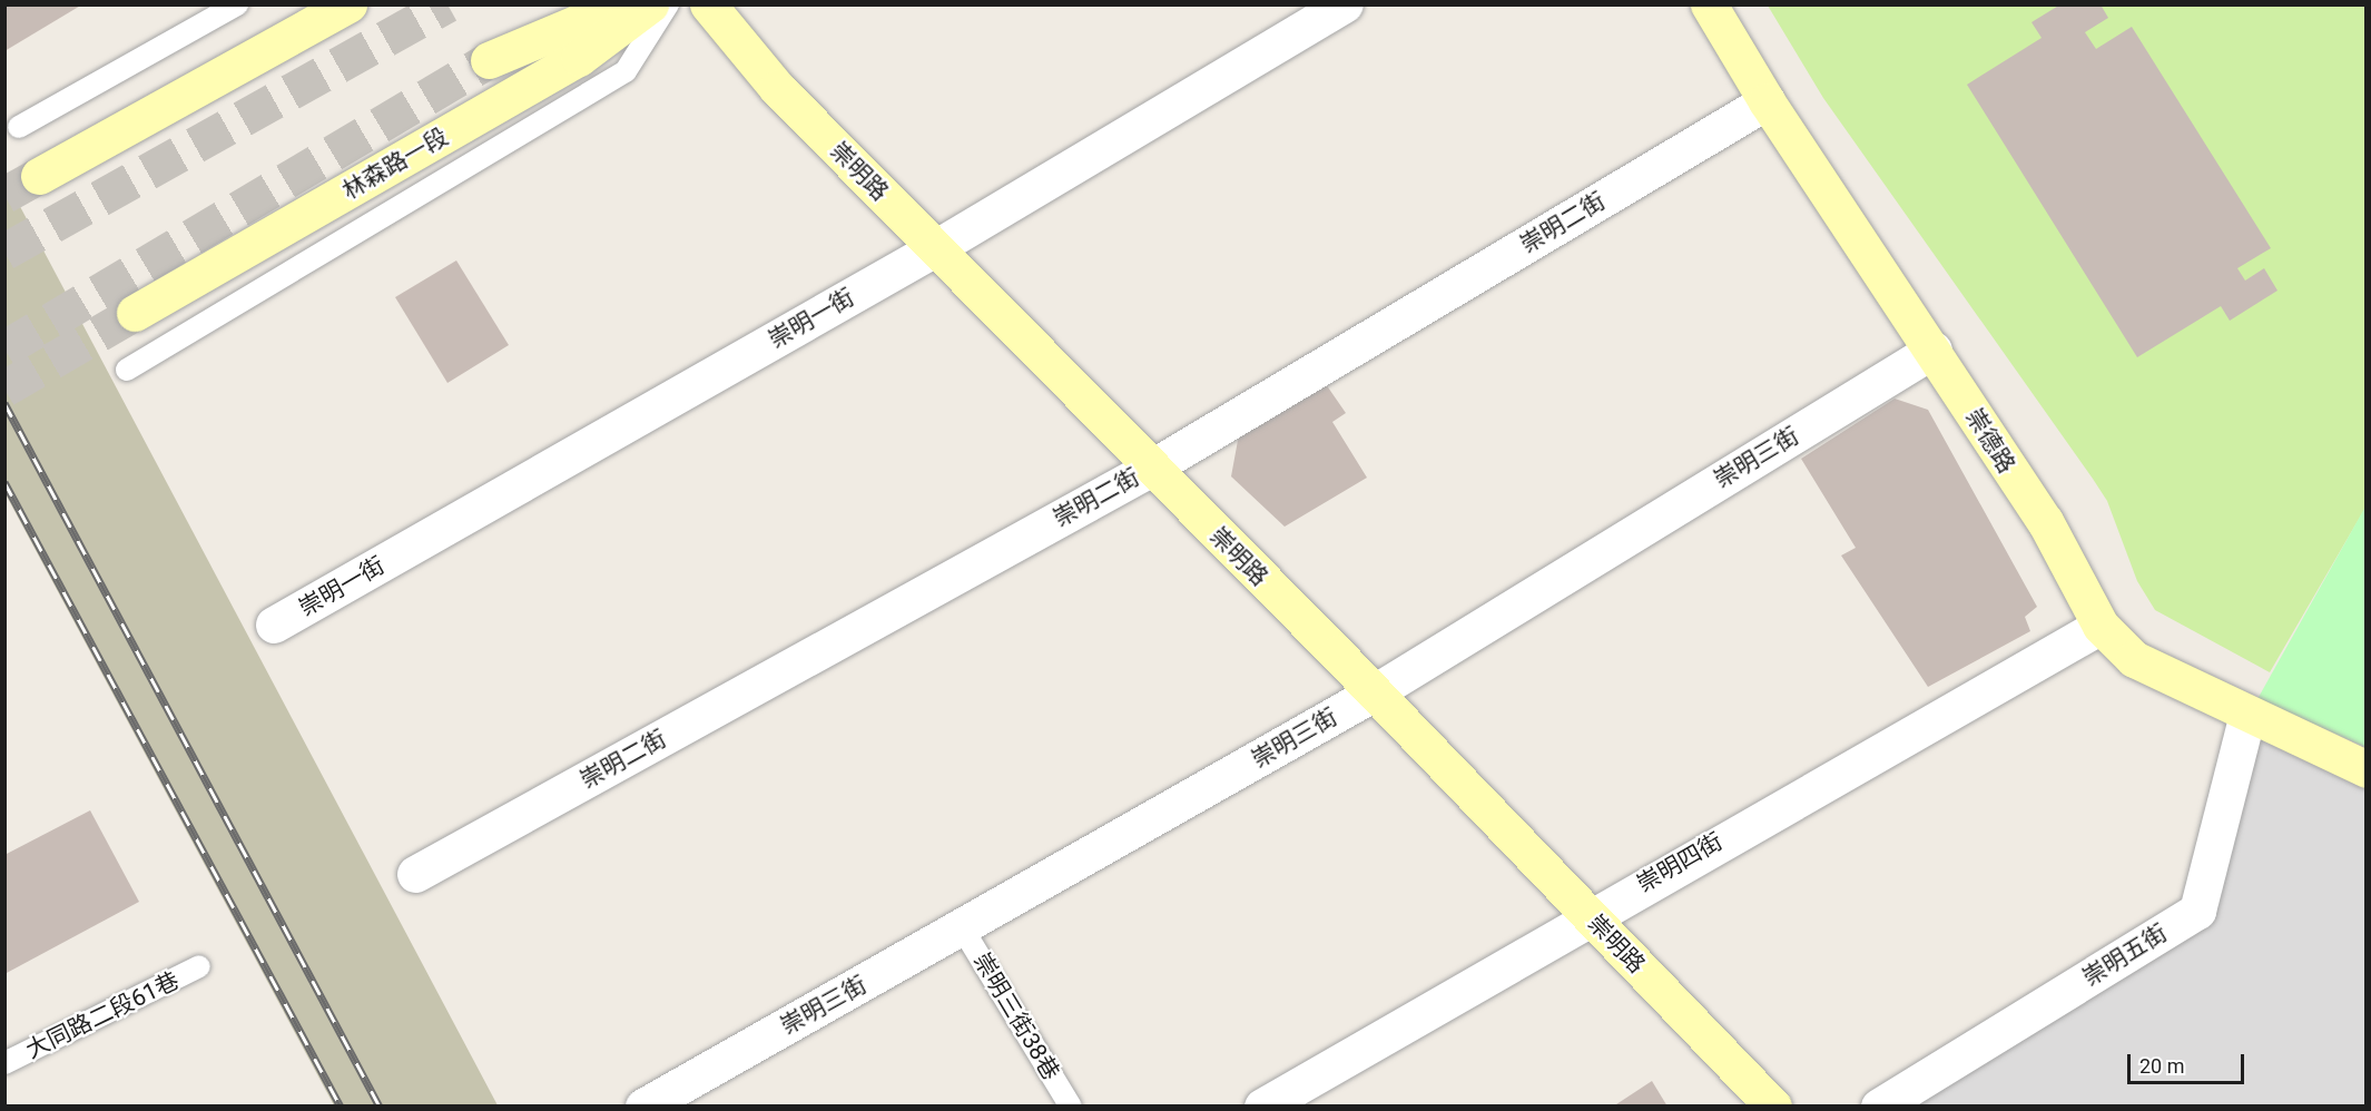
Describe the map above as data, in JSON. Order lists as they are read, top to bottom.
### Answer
{
  "streets": {
    "street": [
      "林森路一段",
      "崇明路",
      "崇明二街",
      "崇明一街",
      "崇德路",
      "崇明三街",
      "崇明四街",
      "崇明五街"
    ],
    "lane": ["大同路二段61巷", "崇明三街38巷"]
  },
  "crossings": [
    ["崇明路", "崇明二街"],
    ["崇明路", "崇明一街"],
    ["崇明路", "崇明三街"],
    ["崇明路", "崇明四街"],
    ["崇明二街", "崇德路"],
    ["崇德路", "崇明三街"],
    ["崇德路", "崇明四街"],
    ["崇德路", "崇明五街"],
    ["崇明三街", "崇明三街38巷"]
  ],
  "scale_bar": "20 m"
}
